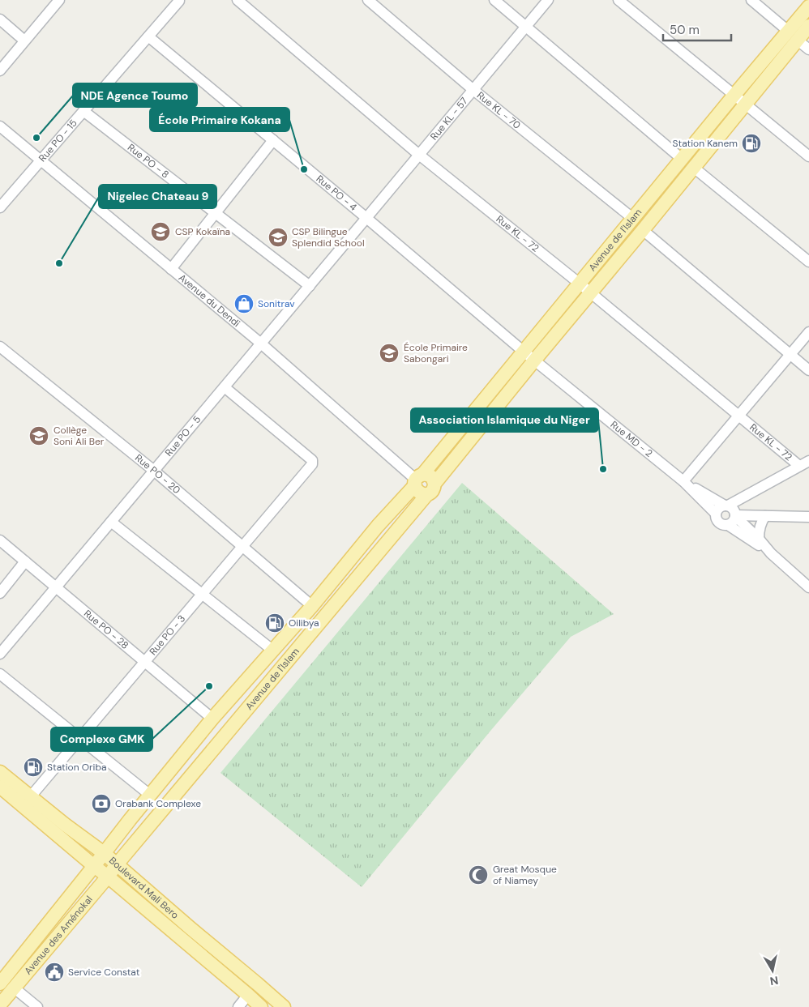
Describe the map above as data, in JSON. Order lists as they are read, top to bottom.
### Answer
{
  "streets": {
    "main road": ["Avenue de l'Islam", "Boulevard Mali Bero", "Avenue des Aménokal"],
    "street": [
      "Rue KL - 70",
      "Rue KL - 57",
      "Rue PO - 15",
      "Rue PO - 8",
      "Rue PO - 4",
      "Rue KL - 72",
      "Avenue du Dendi",
      "Rue PO - 5",
      "Rue MD - 2",
      "Rue PO - 20",
      "Rue PO - 28",
      "Rue PO - 3"
    ]
  },
  "crossings": [
    ["Rue KL - 70", "Rue KL - 57"],
    ["Rue KL - 70", "Avenue de l'Islam"],
    ["Rue KL - 57", "Rue PO - 4"],
    ["Rue KL - 57", "Rue KL - 72"],
    ["Rue KL - 57", "Rue PO - 5"],
    ["Rue PO - 15", "Rue PO - 8"],
    ["Rue PO - 15", "Rue PO - 4"],
    ["Rue PO - 15", "Avenue du Dendi"],
    ["Rue PO - 8", "Rue PO - 5"],
    ["Rue PO - 4", "Avenue de l'Islam"],
    ["Rue PO - 4", "Rue PO - 5"],
    ["Rue PO - 4", "Rue MD - 2"],
    ["Rue KL - 72", "Avenue de l'Islam"],
    ["Avenue de l'Islam", "Avenue du Dendi"],
    ["Avenue de l'Islam", "Rue MD - 2"],
    ["Avenue de l'Islam", "Rue PO - 20"],
    ["Avenue de l'Islam", "Rue PO - 28"],
    ["Avenue de l'Islam", "Boulevard Mali Bero"],
    ["Avenue de l'Islam", "Avenue des Aménokal"],
    ["Avenue du Dendi", "Rue PO - 5"],
    ["Rue PO - 5", "Rue PO - 20"],
    ["Rue PO - 5", "Rue PO - 28"],
    ["Rue PO - 5", "Rue PO - 3"],
    ["Rue PO - 20", "Rue PO - 3"],
    ["Rue PO - 28", "Rue PO - 3"],
    ["Rue PO - 3", "Boulevard Mali Bero"],
    ["Boulevard Mali Bero", "Avenue des Aménokal"]
  ],
  "places": {
    "other": [
      "NDE Agence Toumo",
      "École Primaire Kokana",
      "Nigelec Chateau 9",
      "Association Islamique du Niger",
      "Complexe GMK"
    ],
    "fuel station": ["Station Kanem", "Oilibya", "Station Oriba"],
    "school or university": [
      "CSP Kokaïna",
      "CSP Bilingue Splendid School",
      "École Primaire Sabongari",
      "Collège Soni Ali Ber"
    ],
    "shop": ["Sonitrav"],
    "bank": ["Orabank Complexe"],
    "mosque": ["Great Mosque of Niamey"],
    "public building": ["Service Constat"]
  },
  "scale_bar": "50 m",
  "north": "bottom"
}
